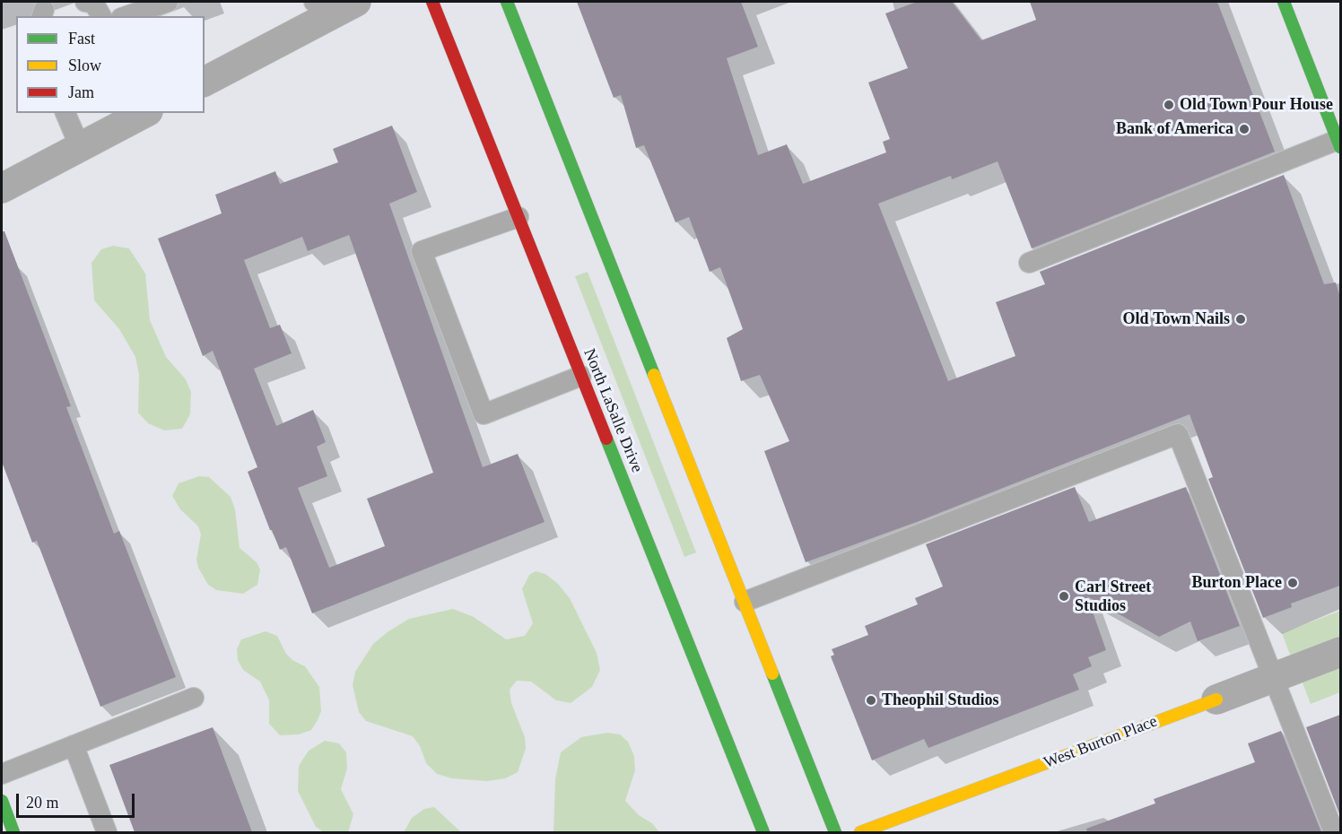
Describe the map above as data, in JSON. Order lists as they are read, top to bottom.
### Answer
{
  "streets": {
    "main road": ["North LaSalle Drive", "West Burton Place"]
  },
  "places": [
    "Old Town Pour House",
    "Bank of America",
    "Old Town Nails",
    "Burton Place",
    "Carl Street Studios",
    "Theophil Studios"
  ],
  "legend": ["Fast", "Slow", "Jam"],
  "scale_bar": "20 m"
}
